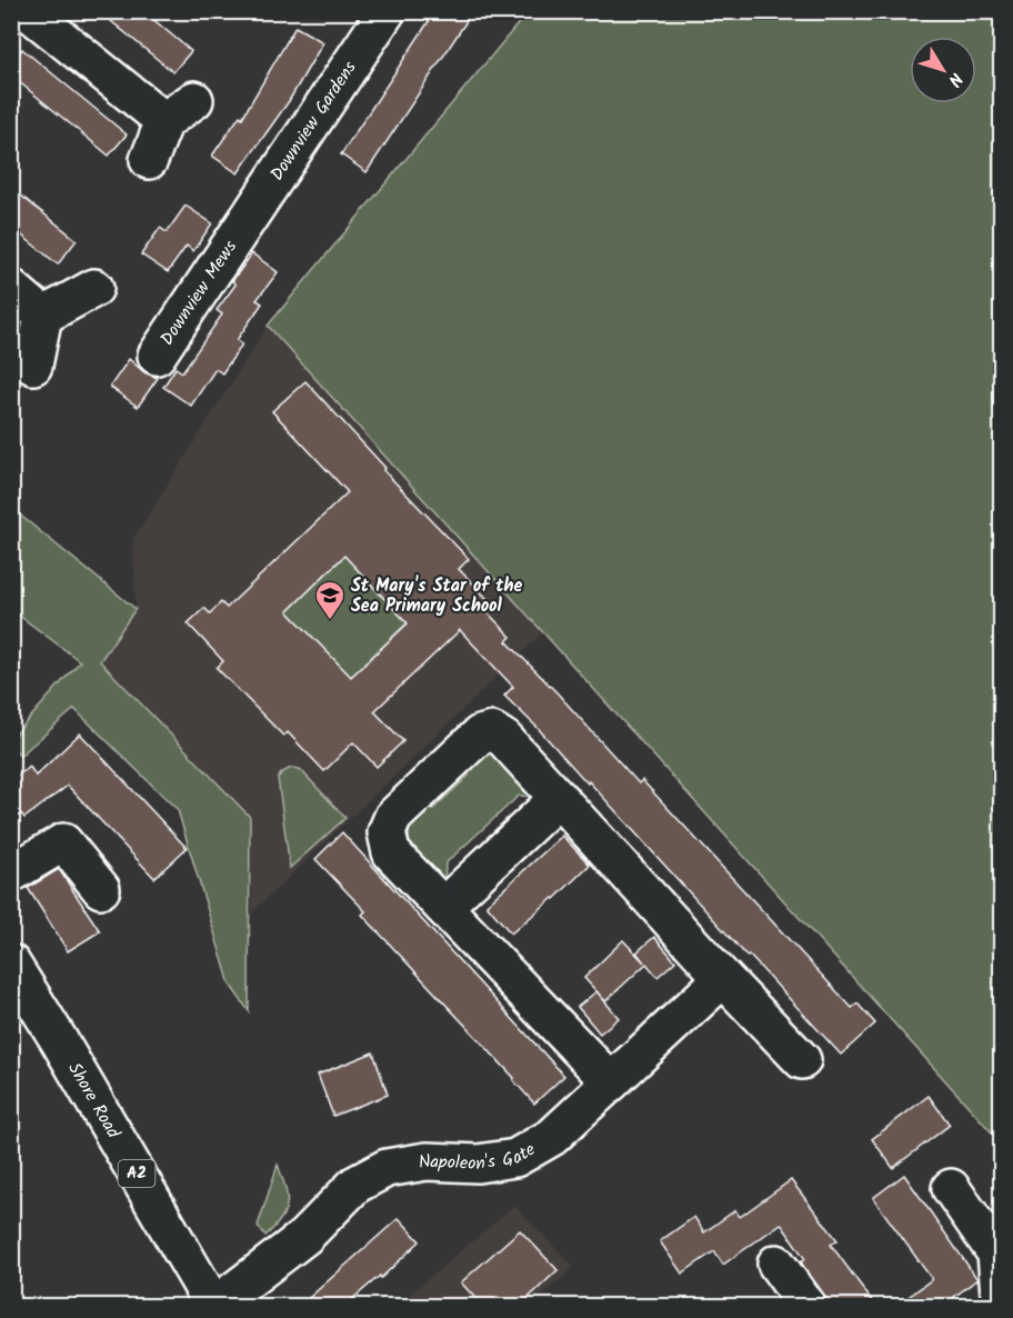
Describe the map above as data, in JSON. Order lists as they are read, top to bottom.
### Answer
{
  "streets": {
    "street": [
      "Downview Gardens",
      "Downview Mews",
      "Shore Road",
      "Napoleon's Gate",
      "A2"
    ]
  },
  "crossings": [
    ["Downview Gardens", "Downview Mews"],
    ["Shore Road", "Napoleon's Gate"]
  ],
  "places": {
    "school or university": ["St Mary's Star of the Sea Primary School"]
  },
  "north": "bottom right"
}
